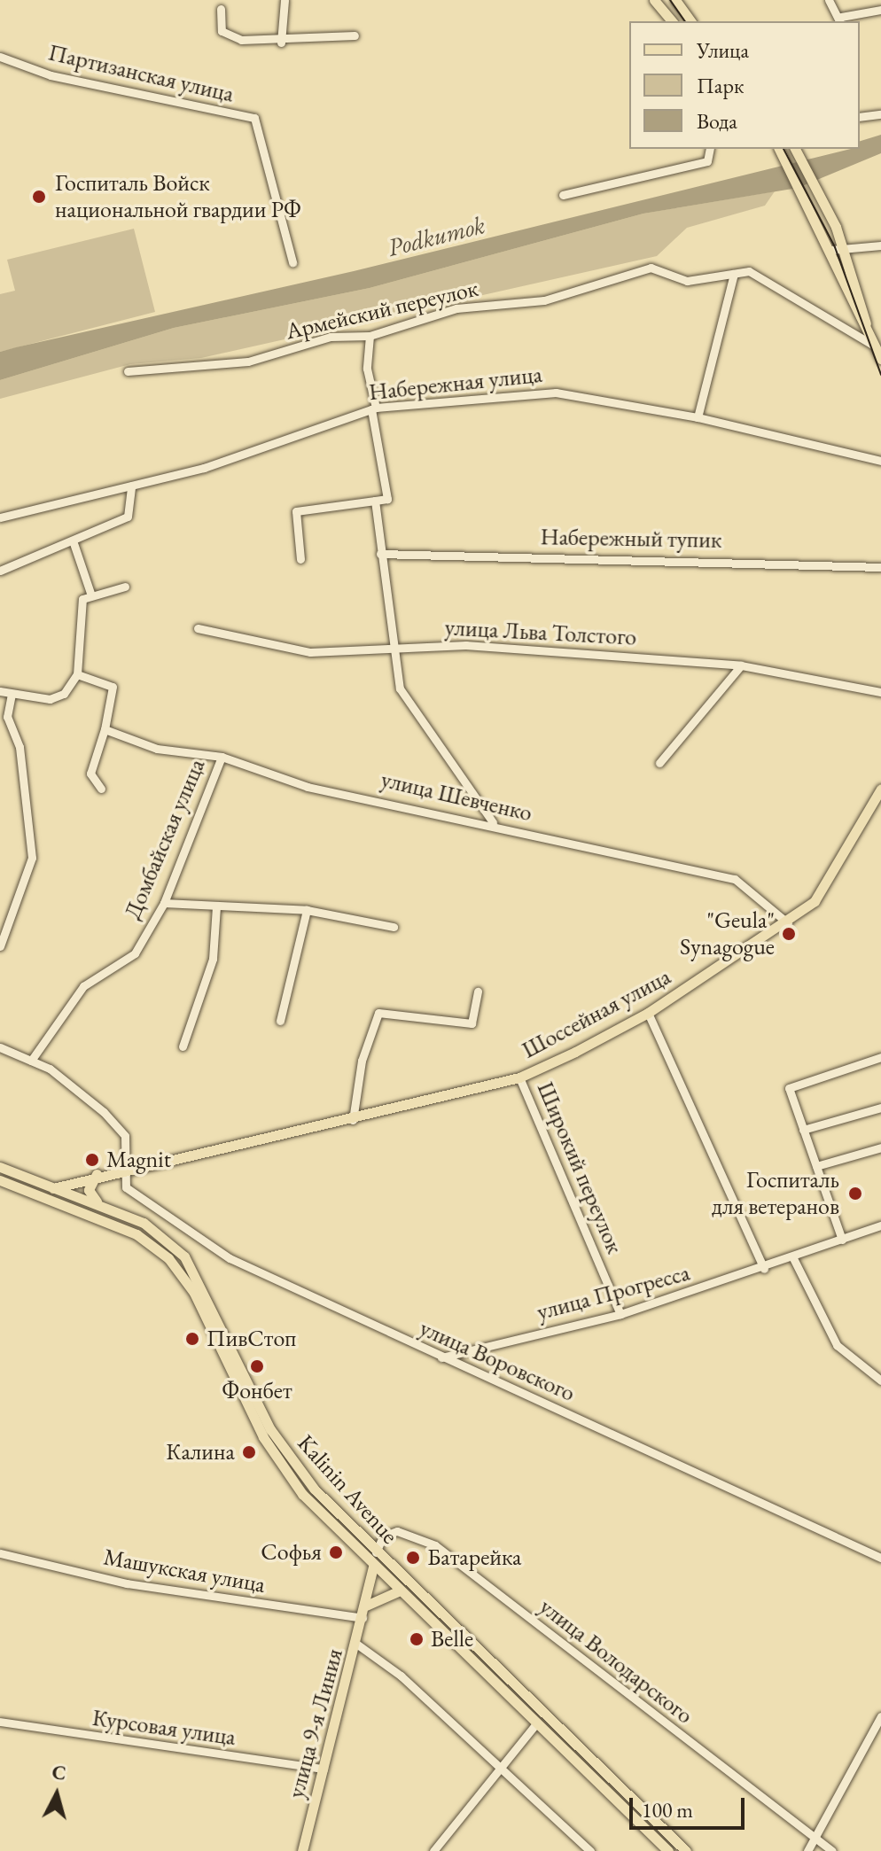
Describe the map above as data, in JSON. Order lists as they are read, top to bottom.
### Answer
{
  "streets": {
    "main road": ["Шоссейная улица", "Kalinin Avenue", "улица 9-я Линия"],
    "street": [
      "Партизанская улица",
      "Армейский переулок",
      "Набережная улица",
      "Набережный тупик",
      "улица Льва Толстого",
      "улица Шевченко",
      "Домбайская улица",
      "Широкий переулок",
      "улица Прогресса",
      "улица Воровского",
      "Машукская улица",
      "улица Володарского",
      "Курсовая улица"
    ]
  },
  "crossings": [
    ["улица Шевченко", "Домбайская улица"],
    ["улица Шевченко", "Шоссейная улица"],
    ["Шоссейная улица", "Широкий переулок"],
    ["Шоссейная улица", "улица Воровского"],
    ["Шоссейная улица", "Kalinin Avenue"],
    ["Широкий переулок", "улица Прогресса"],
    ["улица Прогресса", "улица Воровского"],
    ["Kalinin Avenue", "улица Володарского"],
    ["Kalinin Avenue", "улица 9-я Линия"],
    ["Машукская улица", "улица 9-я Линия"],
    ["улица Володарского", "улица 9-я Линия"],
    ["улица 9-я Линия", "Курсовая улица"]
  ],
  "water": ["Podkumok"],
  "places": [
    "Госпиталь Войск национальной гвардии РФ",
    "\"Geula\" Synagogue",
    "Magnit",
    "Госпиталь для ветеранов",
    "ПивСтоп",
    "Фонбет",
    "Калина",
    "Софья",
    "Батарейка",
    "Belle"
  ],
  "legend": ["Улица", "Парк", "Вода"],
  "scale_bar": "100 m",
  "north": "top"
}
